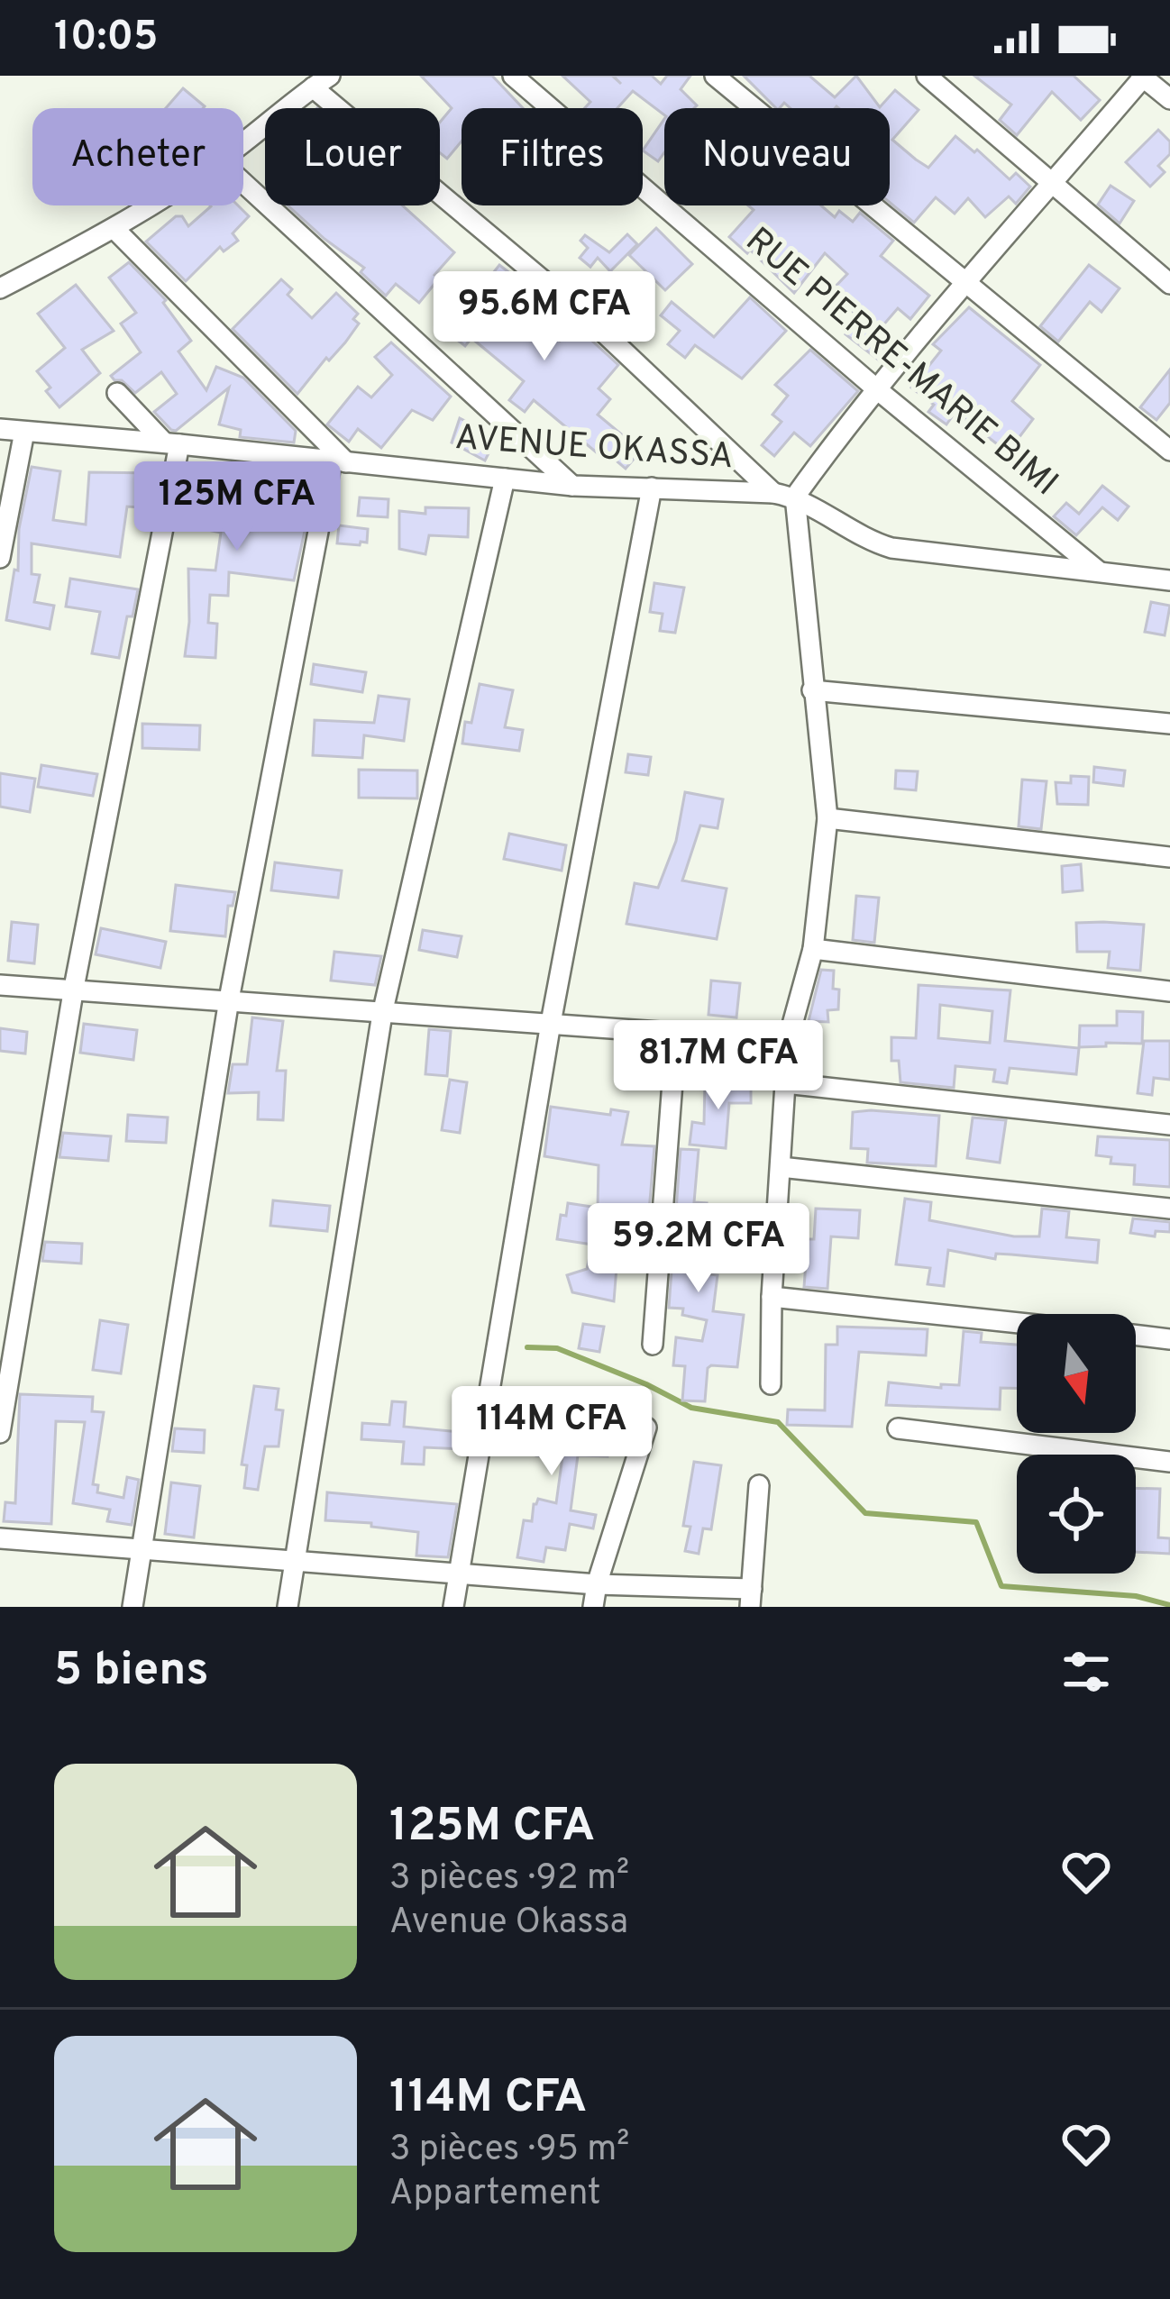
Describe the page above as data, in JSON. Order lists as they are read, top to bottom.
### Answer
{
  "streets": {
    "street": ["RUE PIERRE-MARIE BIMI", "AVENUE OKASSA"]
  },
  "crossings": [
    ["RUE PIERRE-MARIE BIMI", "AVENUE OKASSA"]
  ],
  "north": "bottom",
  "page": {
    "status": "10:05",
    "chip": [
      "Acheter",
      "Louer",
      "Filtres",
      "Nouveau"
    ],
    "price": [
      "95.6M CFA",
      "125M CFA",
      "81.7M CFA",
      "59.2M CFA",
      "114M CFA"
    ],
    "heading": "5 biens",
    "list": [
      {
        "name": "125M CFA",
        "note": "3 pièces · 92 m² · Avenue Okassa"
      },
      {
        "name": "114M CFA",
        "note": "3 pièces · 95 m² · Appartement"
      }
    ]
  }
}
